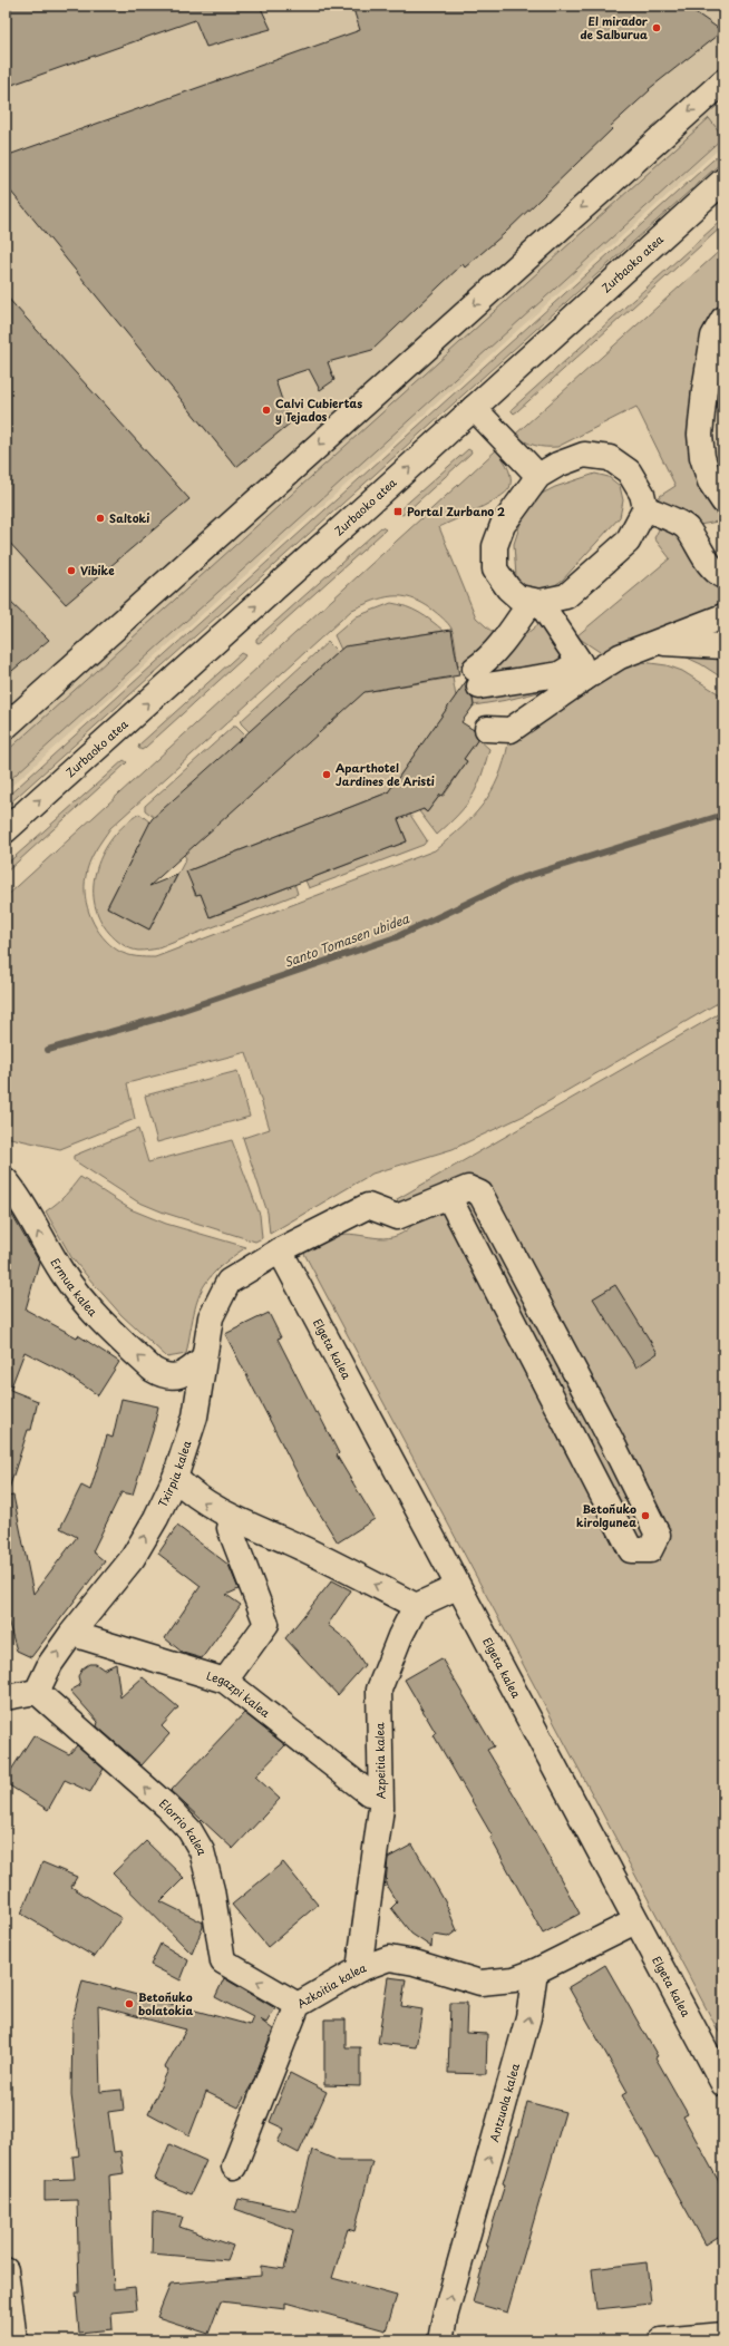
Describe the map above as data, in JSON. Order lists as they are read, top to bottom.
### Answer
{
  "streets": {
    "street": [
      "Zurbaoko atea",
      "Ermua kalea",
      "Elgeta kalea",
      "Txirpia kalea",
      "Legazpi kalea",
      "Azpeitia kalea",
      "Elorrio kalea",
      "Azkoitia kalea",
      "Antzuola kalea"
    ]
  },
  "crossings": [
    ["Ermua kalea", "Txirpia kalea"],
    ["Elgeta kalea", "Txirpia kalea"],
    ["Txirpia kalea", "Elorrio kalea"],
    ["Azpeitia kalea", "Azkoitia kalea"],
    ["Elorrio kalea", "Azkoitia kalea"],
    ["Azkoitia kalea", "Antzuola kalea"]
  ],
  "one_way": ["Ermua kalea", "Elorrio kalea", "Antzuola kalea"],
  "water": ["Santo Tomasen ubidea"],
  "places": {
    "other": [
      "El mirador de Salburua",
      "Calvi Cubiertas y Tejados",
      "Saltoki",
      "Vibike",
      "Aparthotel Jardines de Aristi",
      "Betoñuko kirolgunea",
      "Betoñuko bolatokia"
    ],
    "transit": ["Portal Zurbano 2"]
  }
}
